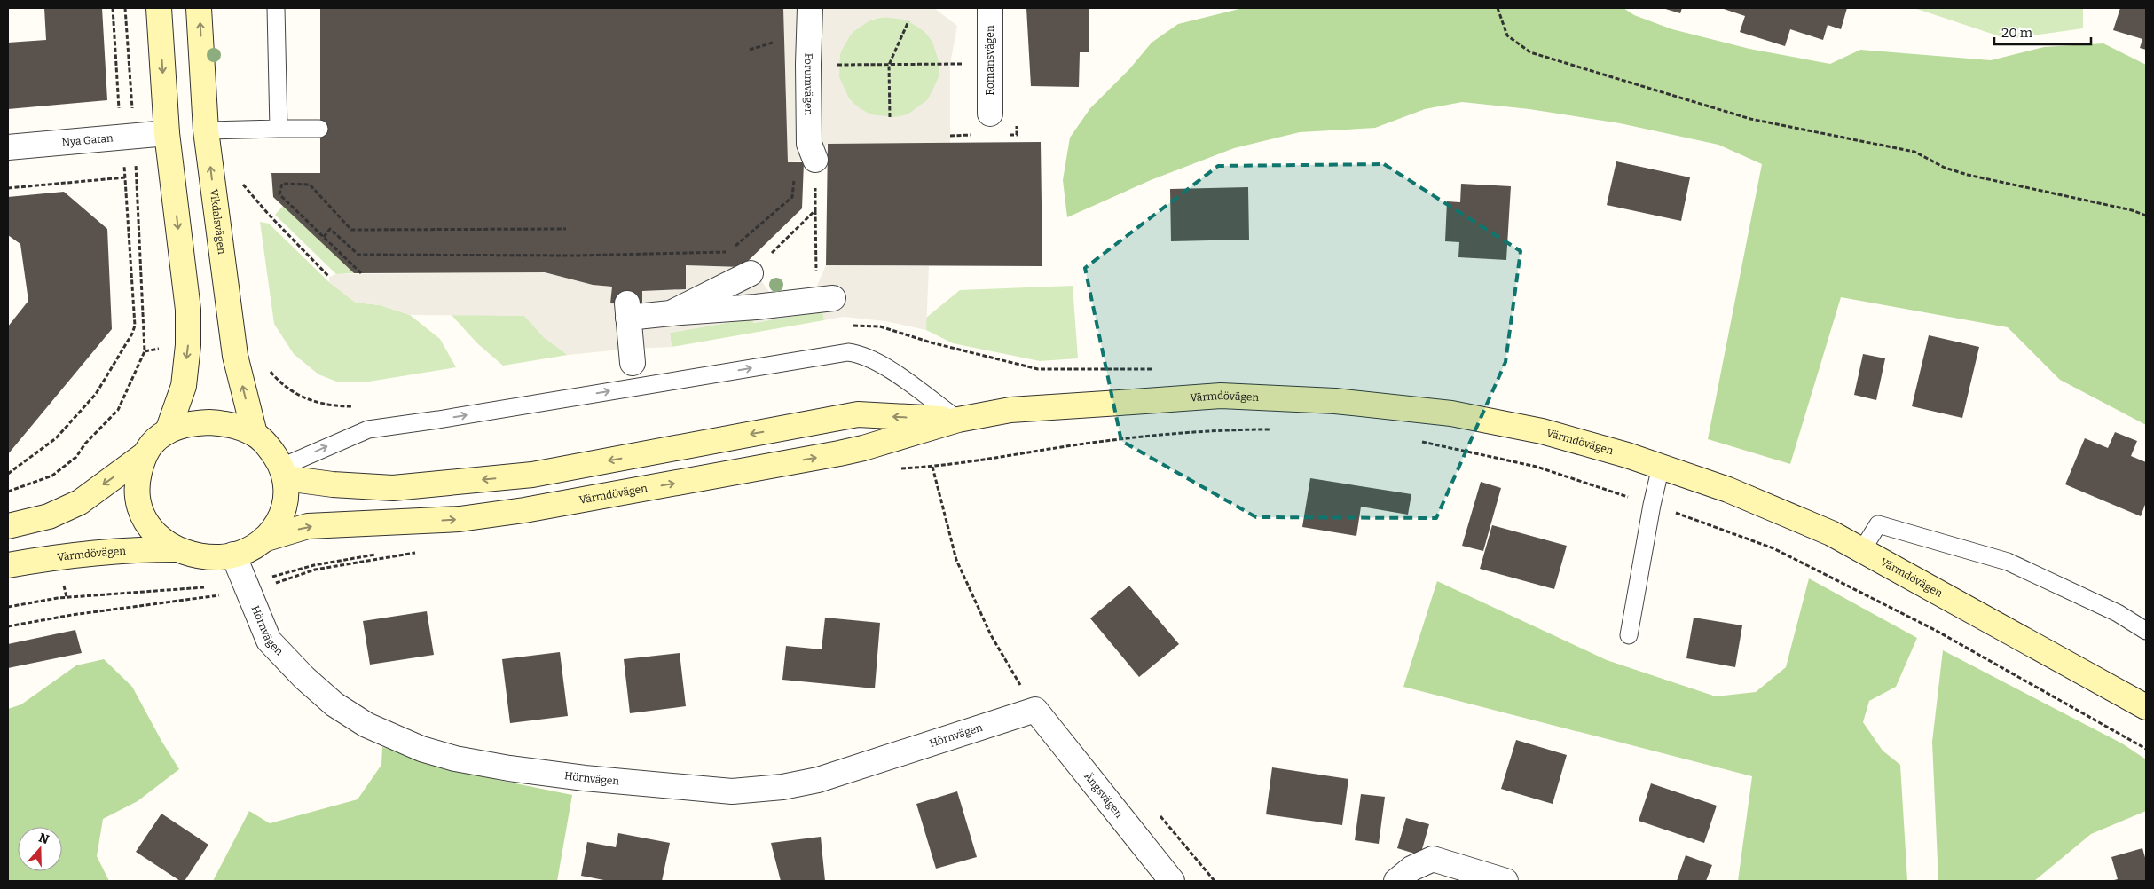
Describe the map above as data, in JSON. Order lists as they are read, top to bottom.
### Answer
{
  "streets": {
    "main road": ["Vikdalsvägen", "Värmdövägen"],
    "street": [
      "Romansvägen",
      "Forumvägen",
      "Nya Gatan",
      "Hörnvägen",
      "Ängsvägen"
    ]
  },
  "crossings": [
    ["Vikdalsvägen", "Värmdövägen"],
    ["Vikdalsvägen", "Hörnvägen"],
    ["Värmdövägen", "Hörnvägen"],
    ["Hörnvägen", "Ängsvägen"]
  ],
  "scale_bar": "20 m",
  "north": "top"
}
